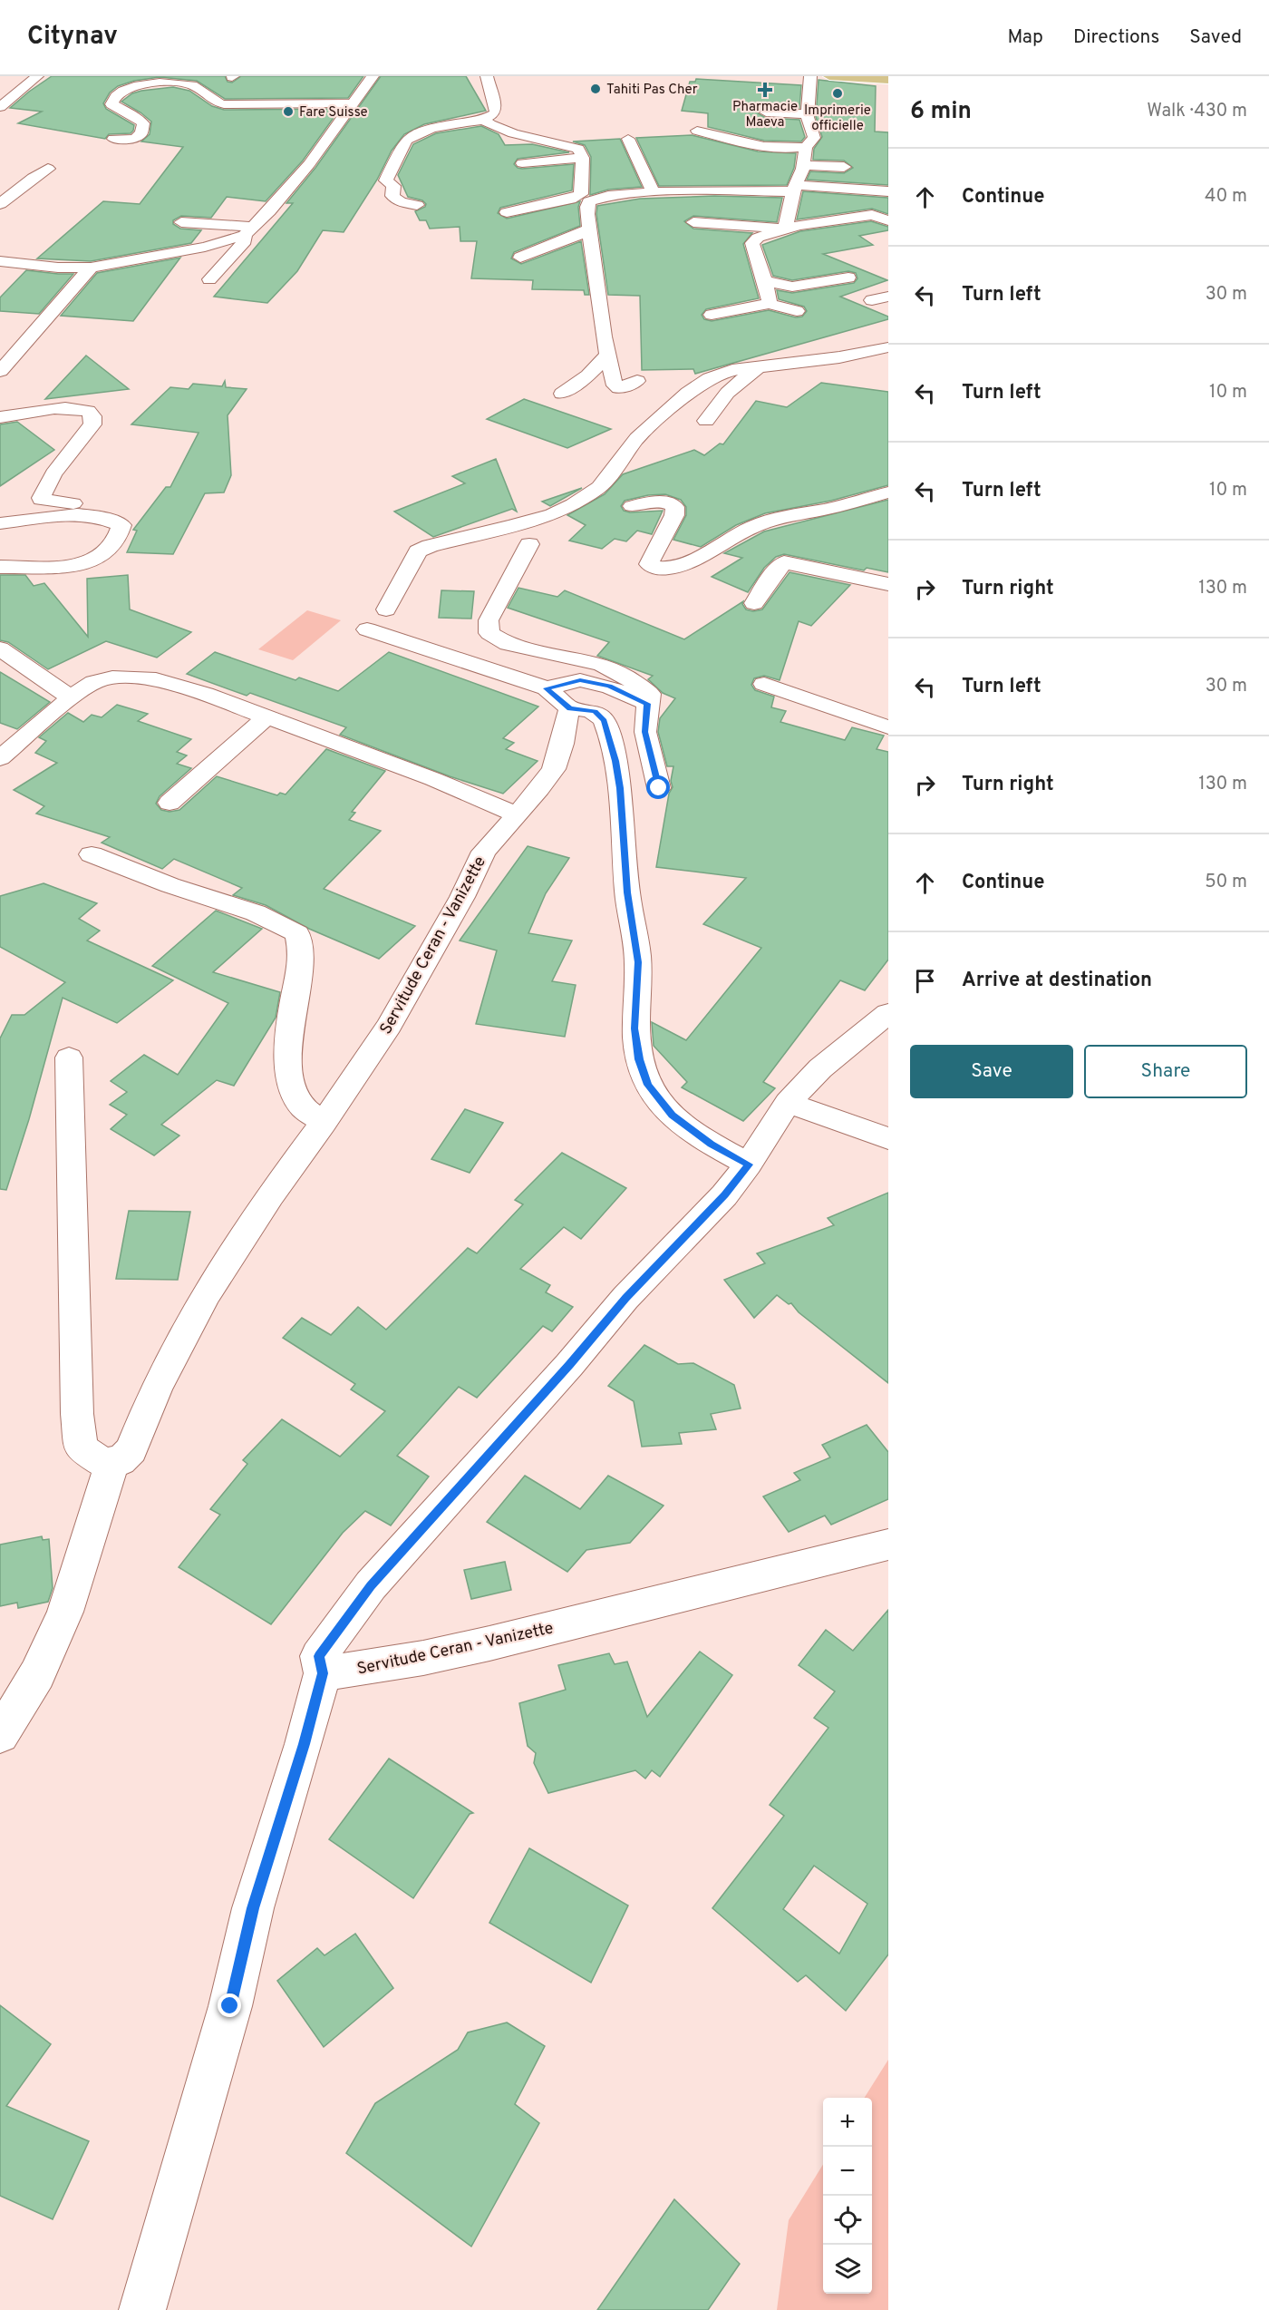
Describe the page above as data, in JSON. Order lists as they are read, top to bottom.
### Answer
{
  "streets": {
    "street": ["Servitude Ceran - Vanizette"]
  },
  "places": {
    "other": ["Tahiti Pas Cher", "Imprimerie officielle", "Fare Suisse"],
    "health": ["Pharmacie Maeva"]
  },
  "page": {
    "header": "Citynav",
    "nav": ["Map", "Directions", "Saved"],
    "heading": ["6 min", "Walk · 430 m"],
    "list": [
      ["Continue", "40 m"],
      ["Turn left", "30 m"],
      ["Turn left", "10 m"],
      ["Turn left", "10 m"],
      ["Turn right", "130 m"],
      ["Turn left", "30 m"],
      ["Turn right", "130 m"],
      ["Continue", "50 m"],
      "Arrive at destination"
    ],
    "buttons": ["Save", "Share"],
    "map_buttons": ["+", "−"]
  }
}
